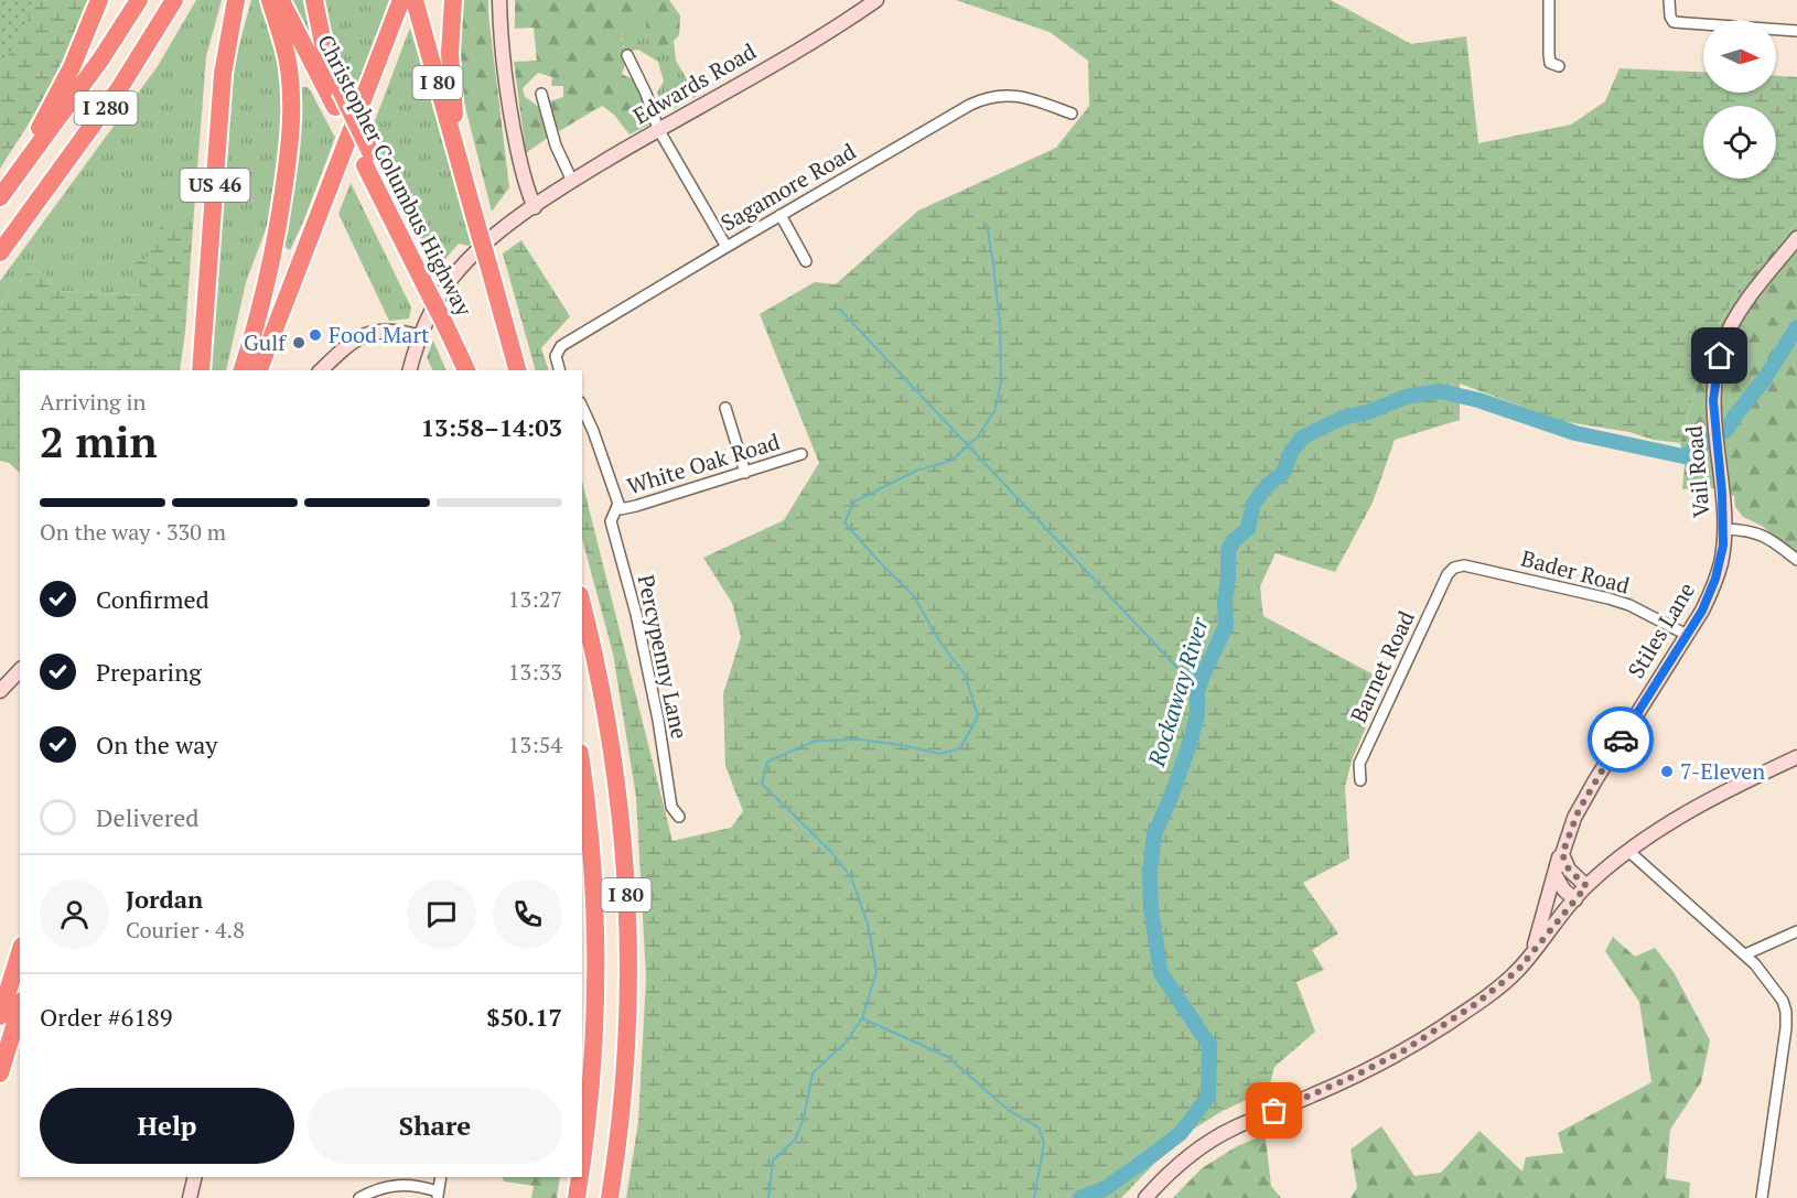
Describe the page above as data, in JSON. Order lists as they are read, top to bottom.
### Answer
{
  "streets": {
    "highway": [
      "I 80",
      "I 280",
      "Christopher Columbus Highway",
      "US 46"
    ],
    "street": [
      "Edwards Road",
      "Sagamore Road",
      "White Oak Road",
      "Vail Road",
      "Bader Road",
      "Stiles Lane",
      "Percypenny Lane",
      "Barnet Road"
    ]
  },
  "crossings": [
    ["White Oak Road", "Percypenny Lane"],
    ["Vail Road", "Stiles Lane"],
    ["Bader Road", "Stiles Lane"],
    ["Bader Road", "Barnet Road"]
  ],
  "water": ["Rockaway River"],
  "places": ["Food Mart", "Gulf", "7-Eleven"],
  "north": "right",
  "page": {
    "heading": ["2 min", "Arriving in", "13:58–14:03"],
    "panel": [
      "Jordan",
      "Courier · 4.8",
      "Order #6189",
      "$50.17"
    ],
    "bar": "On the way · 330 m",
    "list": [
      ["Confirmed", "13:27"],
      ["Preparing", "13:33"],
      ["On the way", "13:54"],
      "Delivered"
    ],
    "buttons": ["Help", "Share"]
  }
}
